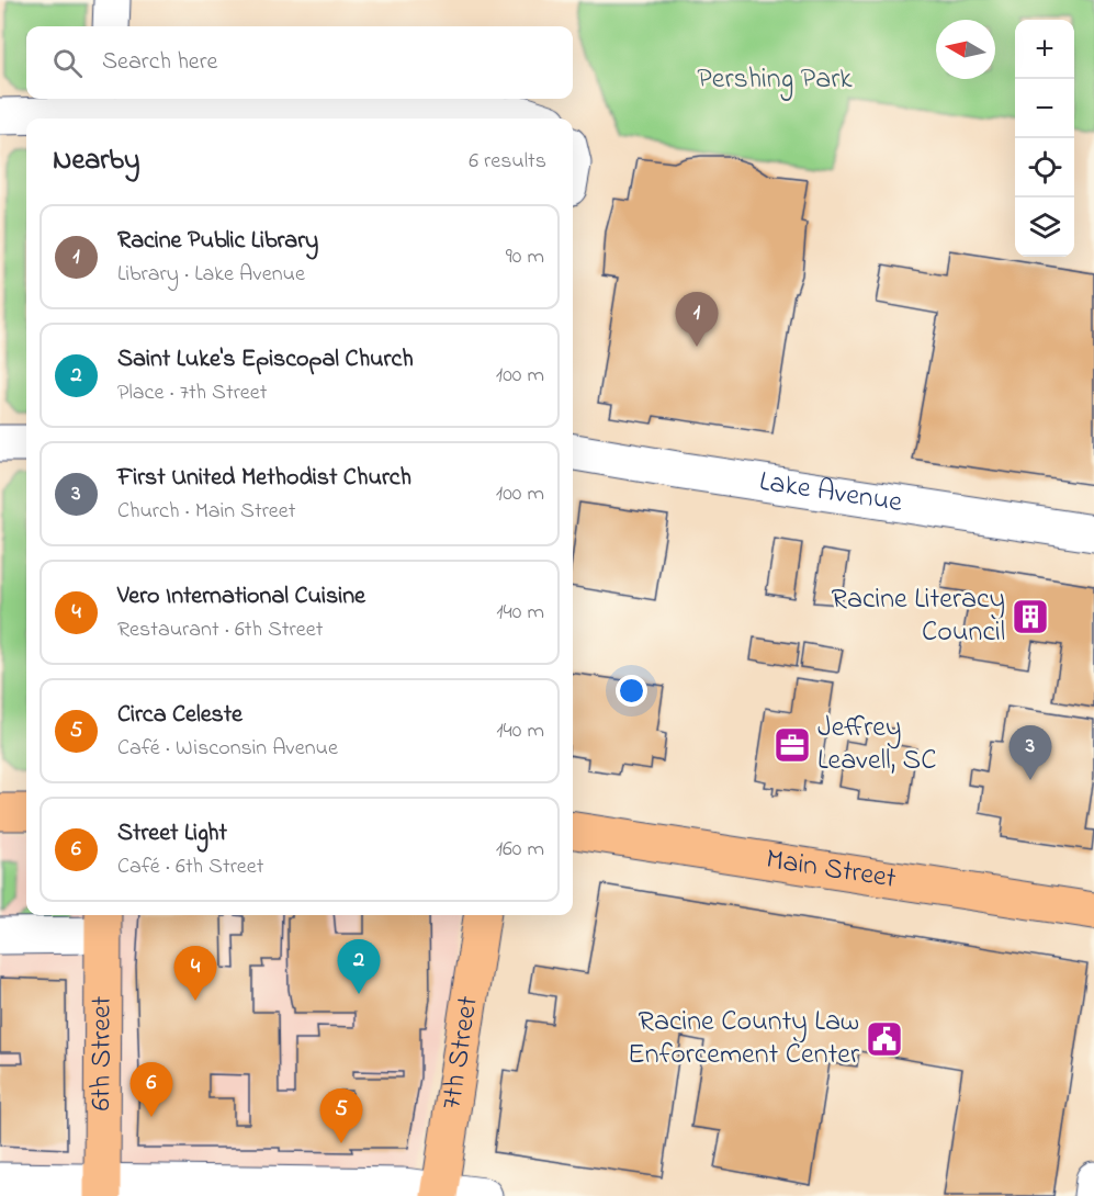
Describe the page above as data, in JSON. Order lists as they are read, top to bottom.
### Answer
{
  "streets": {
    "main road": ["Main Street", "6th Street", "7th Street"],
    "street": ["Lake Avenue"]
  },
  "parks": ["Pershing Park"],
  "places": {
    "building": ["Racine Literacy Council"],
    "office": ["Jeffrey Leavell, SC"],
    "public building": ["Racine County Law Enforcement Center"]
  },
  "north": "left",
  "page": {
    "map_buttons": ["+", "−"],
    "search": "Search here",
    "heading": ["Nearby", "6 results"],
    "list": [
      {
        "mark": "1",
        "name": "Racine Public Library",
        "note": "Library · Lake Avenue",
        "value": "90 m"
      },
      {
        "mark": "2",
        "name": "Saint Luke's Episcopal Church",
        "note": "Place · 7th Street",
        "value": "100 m"
      },
      {
        "mark": "3",
        "name": "First United Methodist Church",
        "note": "Church · Main Street",
        "value": "100 m"
      },
      {
        "mark": "4",
        "name": "Vero International Cuisine",
        "note": "Restaurant · 6th Street",
        "value": "140 m"
      },
      {
        "mark": "5",
        "name": "Circa Celeste",
        "note": "Café · Wisconsin Avenue",
        "value": "140 m"
      },
      {
        "mark": "6",
        "name": "Street Light",
        "note": "Café · 6th Street",
        "value": "160 m"
      }
    ],
    "pins": [
      "1",
      "3",
      "2",
      "4",
      "6",
      "5"
    ]
  }
}
